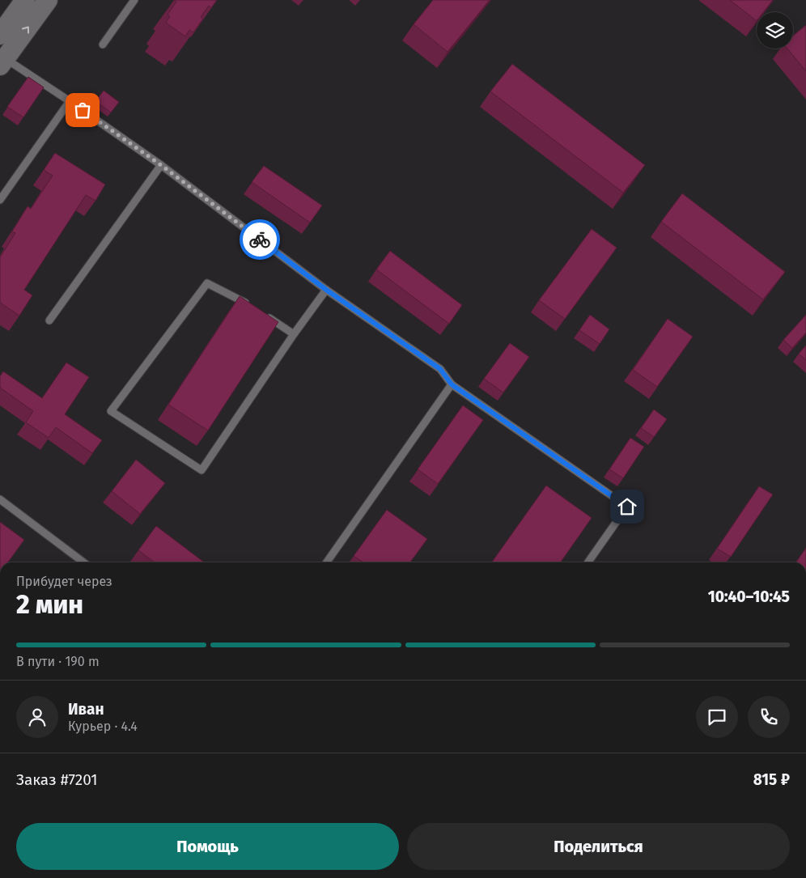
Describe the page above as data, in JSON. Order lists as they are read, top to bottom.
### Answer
{
  "page": {
    "heading": ["2 мин", "Прибудет через", "10:40–10:45"],
    "panel": [
      "Иван",
      "Курьер · 4.4",
      "Заказ #7201",
      "815 ₽"
    ],
    "bar": "В пути · 190 m",
    "buttons": ["Помощь", "Поделиться"]
  }
}
